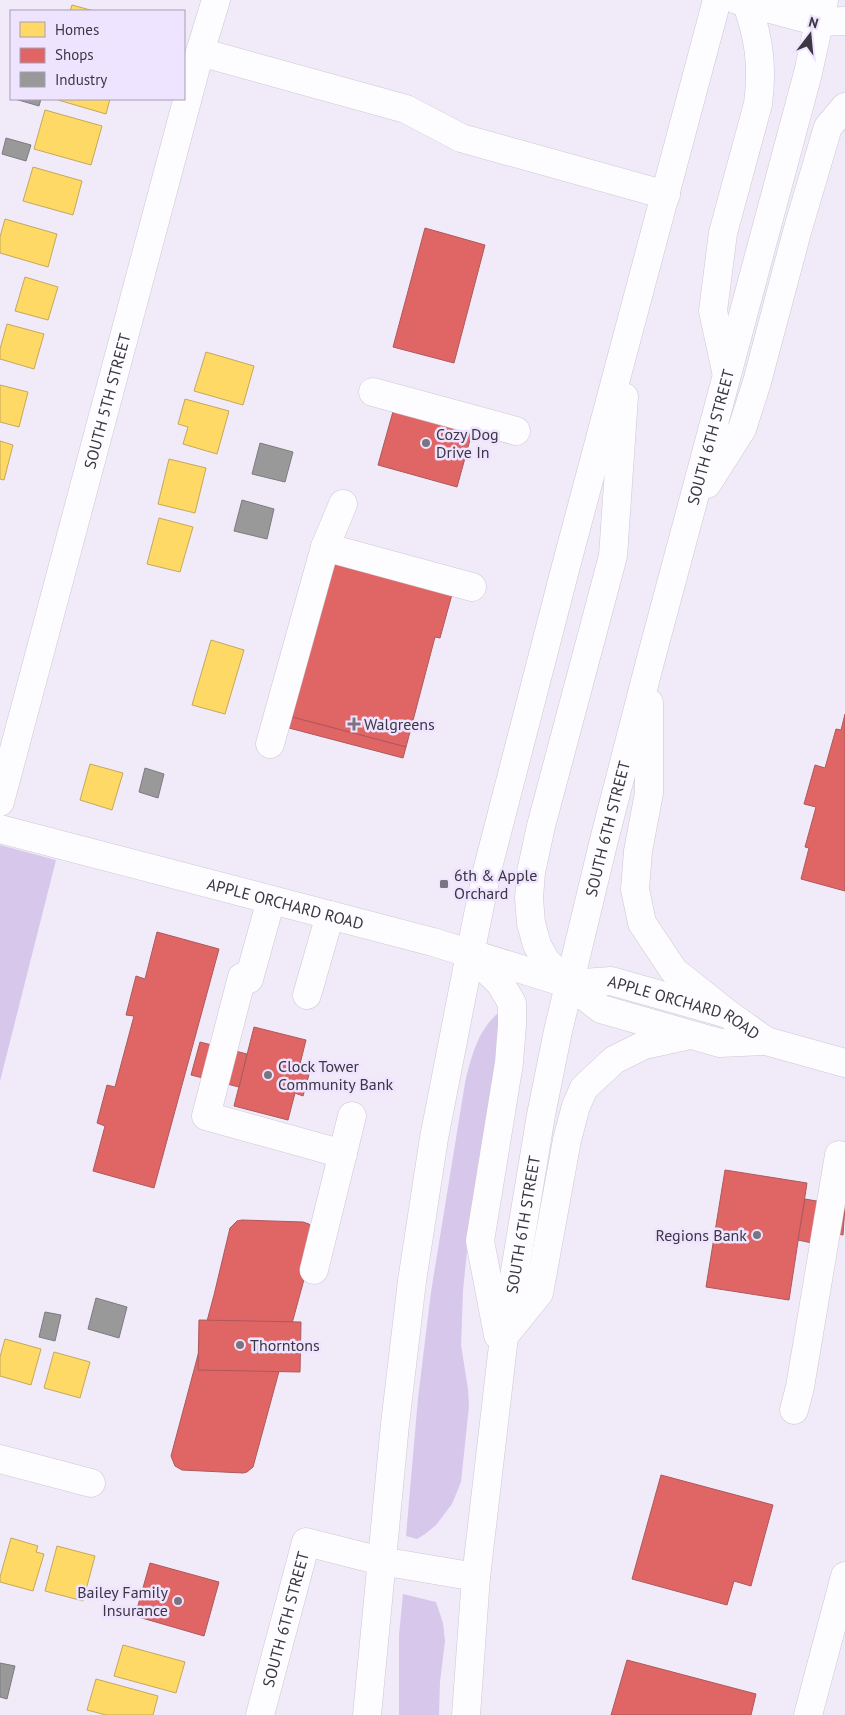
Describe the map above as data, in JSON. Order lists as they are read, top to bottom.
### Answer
{
  "streets": {
    "main road": ["SOUTH 5TH STREET", "SOUTH 6TH STREET", "APPLE ORCHARD ROAD"]
  },
  "crossings": [
    ["SOUTH 6TH STREET", "APPLE ORCHARD ROAD"]
  ],
  "places": {
    "other": [
      "Cozy Dog Drive In",
      "Clock Tower Community Bank",
      "Regions Bank",
      "Thorntons",
      "Bailey Family Insurance"
    ],
    "health": ["Walgreens"],
    "transit": ["6th & Apple Orchard"]
  },
  "legend": ["Homes", "Shops", "Industry"],
  "north": "top"
}
